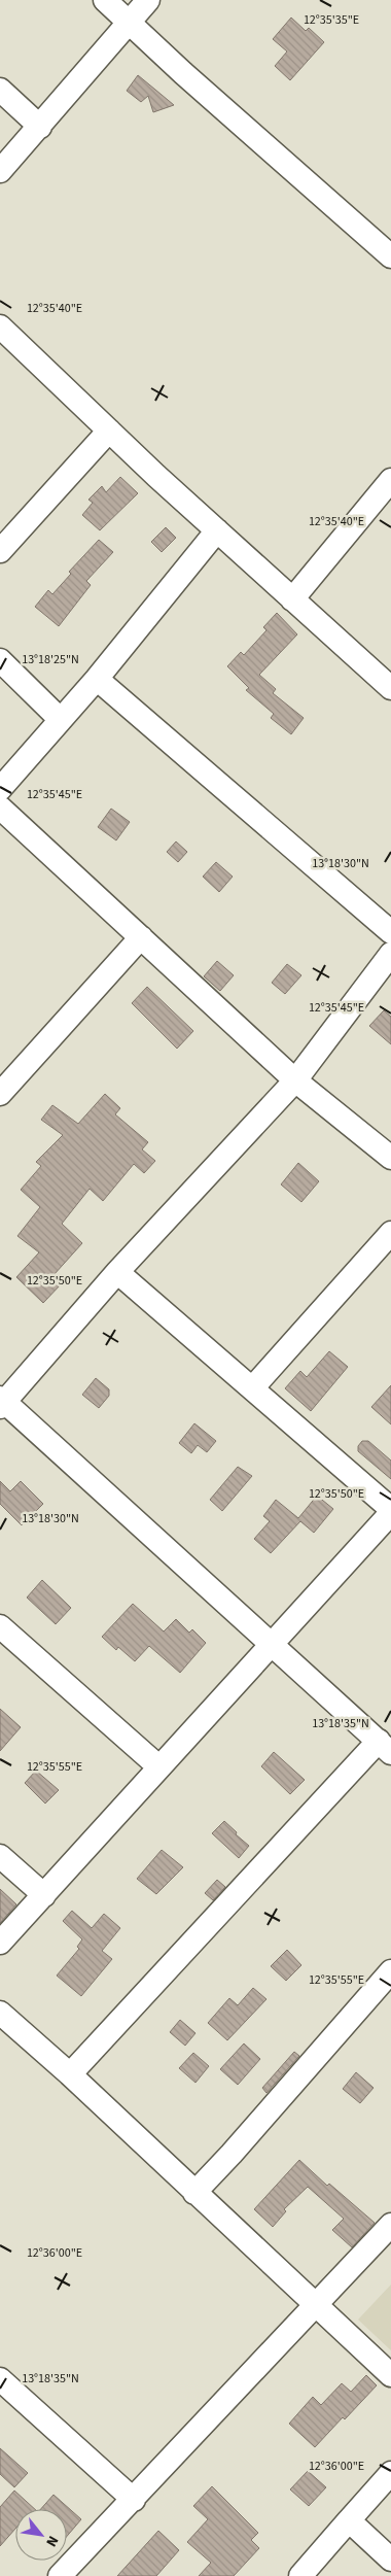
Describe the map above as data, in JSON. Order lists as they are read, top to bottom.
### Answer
{
  "north": "bottom right",
  "coordinates": [
    "12°35'35\"E",
    "12°35'40\"E",
    "13°18'25\"N",
    "12°35'45\"E",
    "13°18'30\"N",
    "12°35'50\"E",
    "13°18'35\"N",
    "12°35'55\"E",
    "12°36'00\"E"
  ]
}
